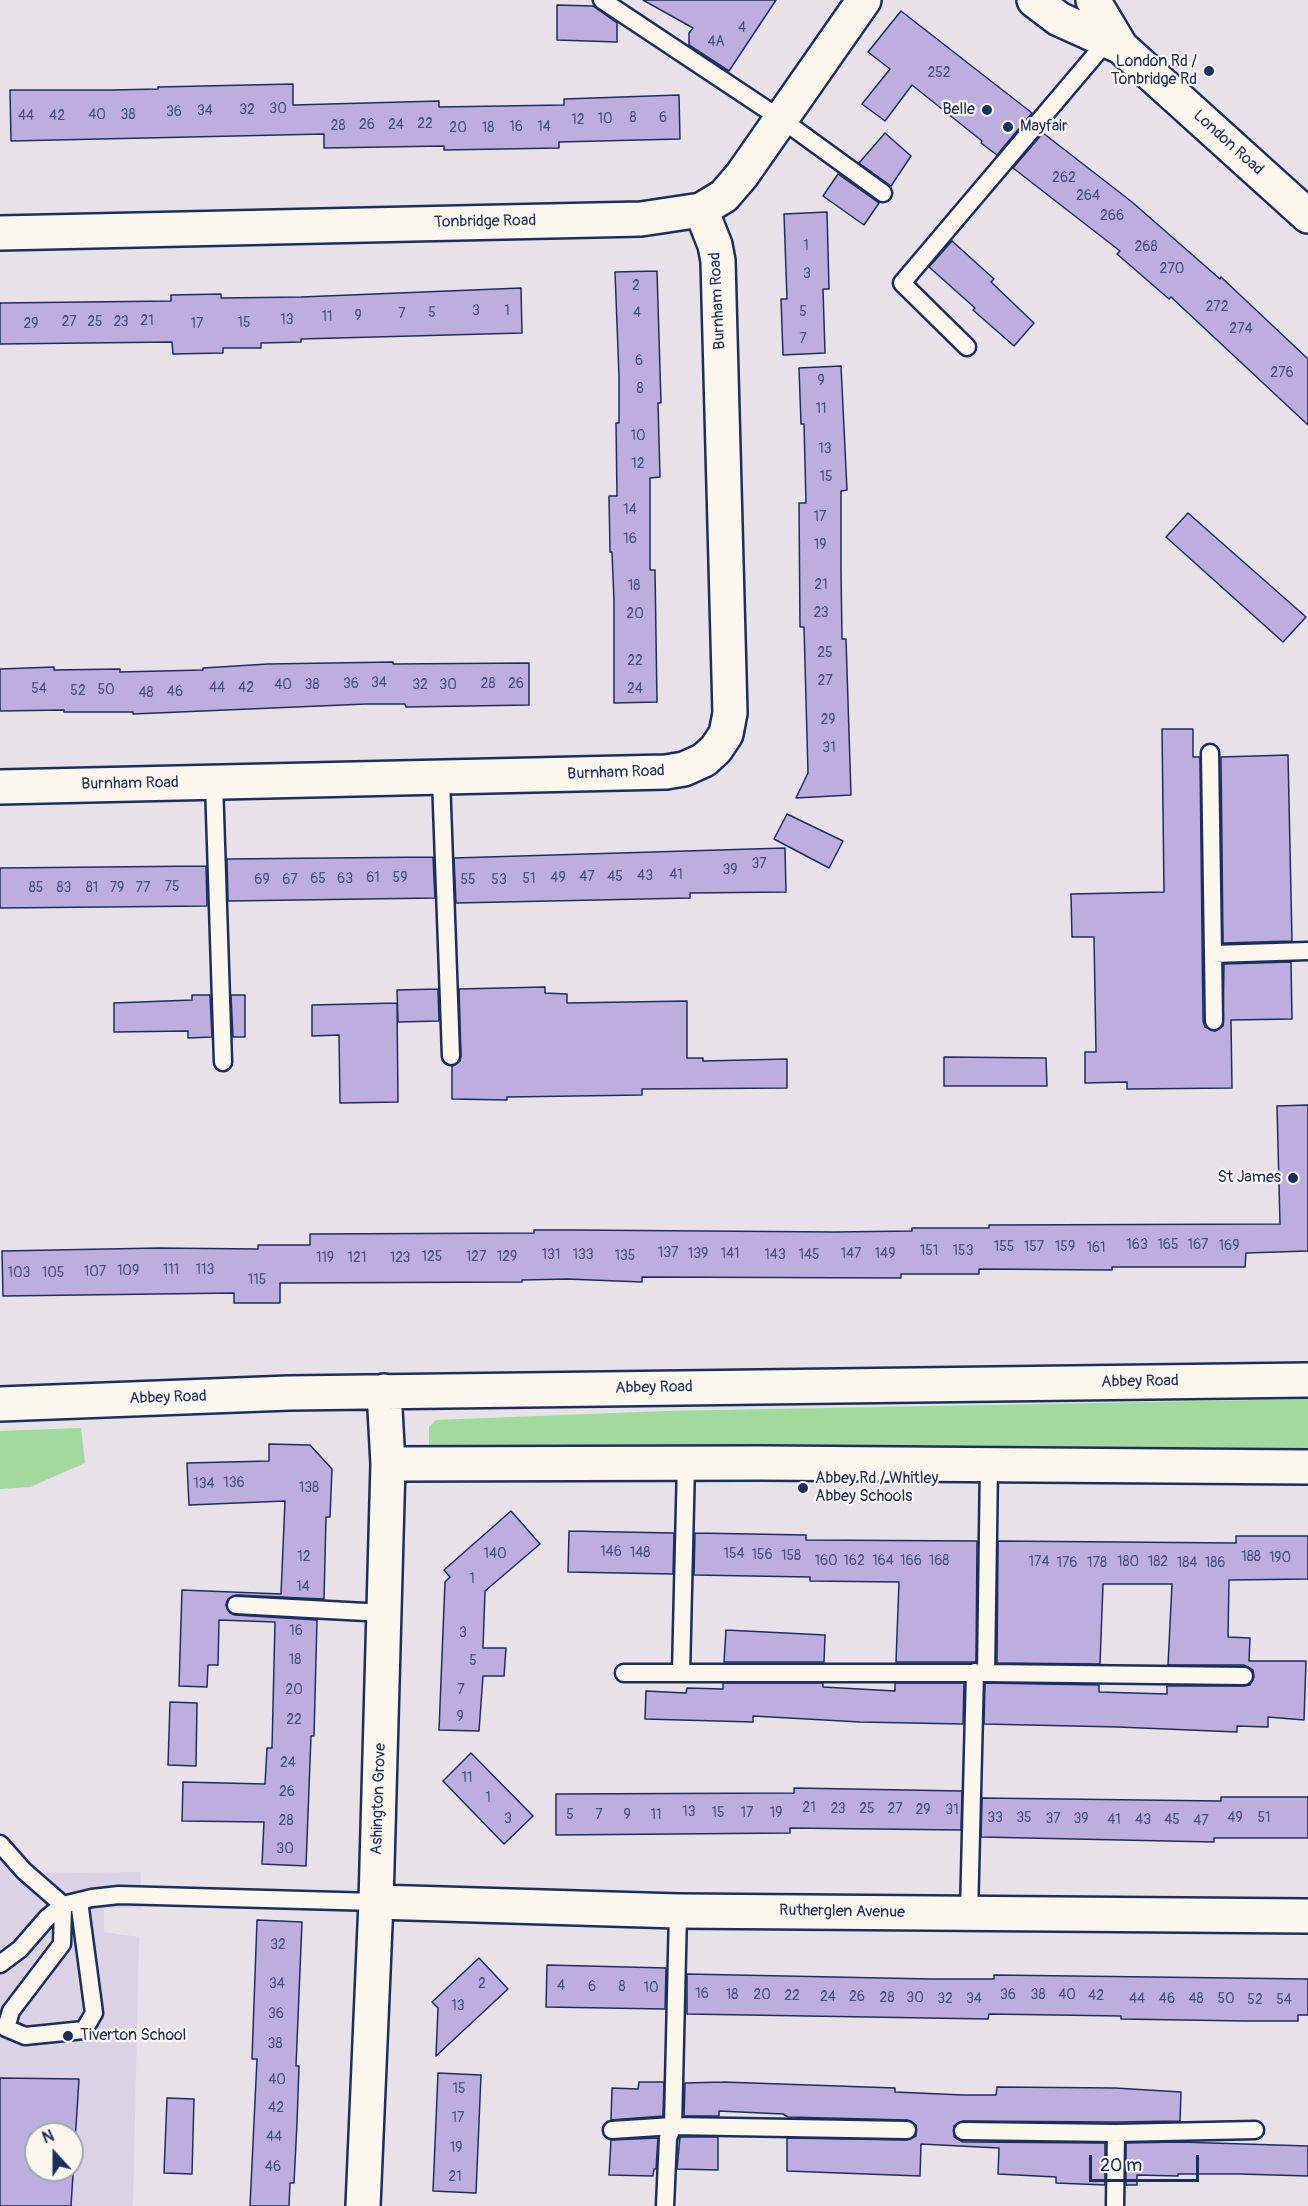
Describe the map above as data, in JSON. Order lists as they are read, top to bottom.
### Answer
{
  "streets": {
    "street": [
      "London Road",
      "Tonbridge Road",
      "Burnham Road",
      "Abbey Road",
      "Ashington Grove",
      "Rutherglen Avenue"
    ]
  },
  "crossings": [
    ["Tonbridge Road", "Burnham Road"],
    ["Abbey Road", "Ashington Grove"],
    ["Ashington Grove", "Rutherglen Avenue"]
  ],
  "places": [
    "London Rd / Tonbridge Rd",
    "Belle",
    "Mayfair",
    "St James",
    "Abbey Rd / Whitley Abbey Schools",
    "Tiverton School"
  ],
  "house_numbers": [
    "4",
    "4A",
    "252",
    "30",
    "32",
    "34",
    "36",
    "40",
    "38",
    "44",
    "42",
    "8",
    "6",
    "10",
    "12",
    "22",
    "26",
    "24",
    "28",
    "16",
    "14",
    "20",
    "18",
    "262",
    "264",
    "266",
    "1",
    "268",
    "270",
    "3",
    "2",
    "272",
    "3",
    "1",
    "5",
    "5",
    "4",
    "7",
    "9",
    "11",
    "13",
    "21",
    "27",
    "25",
    "23",
    "15",
    "29",
    "17",
    "274",
    "7",
    "6",
    "276",
    "9",
    "8",
    "11",
    "10",
    "13",
    "12",
    "15",
    "14",
    "17",
    "16",
    "19",
    "21",
    "18",
    "23",
    "20",
    "25",
    "22",
    "27",
    "34",
    "36",
    "28",
    "26",
    "40",
    "38",
    "32",
    "30",
    "44",
    "42",
    "54",
    "24",
    "50",
    "52",
    "46",
    "48",
    "29",
    "31",
    "37",
    "39",
    "41",
    "43",
    "47",
    "45",
    "61",
    "59",
    "49",
    "65",
    "63",
    "51",
    "69",
    "67",
    "55",
    "53",
    "75",
    "85",
    "83",
    "81",
    "79",
    "77",
    "163",
    "165",
    "167",
    "169",
    "155",
    "157",
    "159",
    "161",
    "151",
    "153",
    "137",
    "139",
    "141",
    "147",
    "149",
    "131",
    "133",
    "143",
    "145",
    "135",
    "125",
    "127",
    "129",
    "119",
    "121",
    "123",
    "111",
    "113",
    "109",
    "107",
    "103",
    "105",
    "115",
    "136",
    "134",
    "138",
    "146",
    "148",
    "140",
    "154",
    "156",
    "158",
    "12",
    "188",
    "190",
    "160",
    "162",
    "164",
    "166",
    "168",
    "174",
    "180",
    "182",
    "176",
    "178",
    "184",
    "186",
    "1",
    "14",
    "16",
    "3",
    "18",
    "5",
    "20",
    "7",
    "9",
    "22",
    "24",
    "11",
    "26",
    "1",
    "21",
    "23",
    "25",
    "27",
    "29",
    "31",
    "13",
    "15",
    "17",
    "19",
    "5",
    "7",
    "9",
    "11",
    "33",
    "35",
    "49",
    "51",
    "3",
    "37",
    "39",
    "41",
    "43",
    "45",
    "28",
    "47",
    "30",
    "32",
    "34",
    "2",
    "4",
    "6",
    "8",
    "10",
    "16",
    "18",
    "20",
    "36",
    "38",
    "40",
    "22",
    "42",
    "24",
    "26",
    "28",
    "30",
    "32",
    "34",
    "44",
    "46",
    "48",
    "50",
    "52",
    "54",
    "13",
    "36",
    "38",
    "40",
    "15",
    "42",
    "17",
    "44",
    "19",
    "46",
    "21"
  ],
  "scale_bar": "20 m",
  "north": "top"
}
